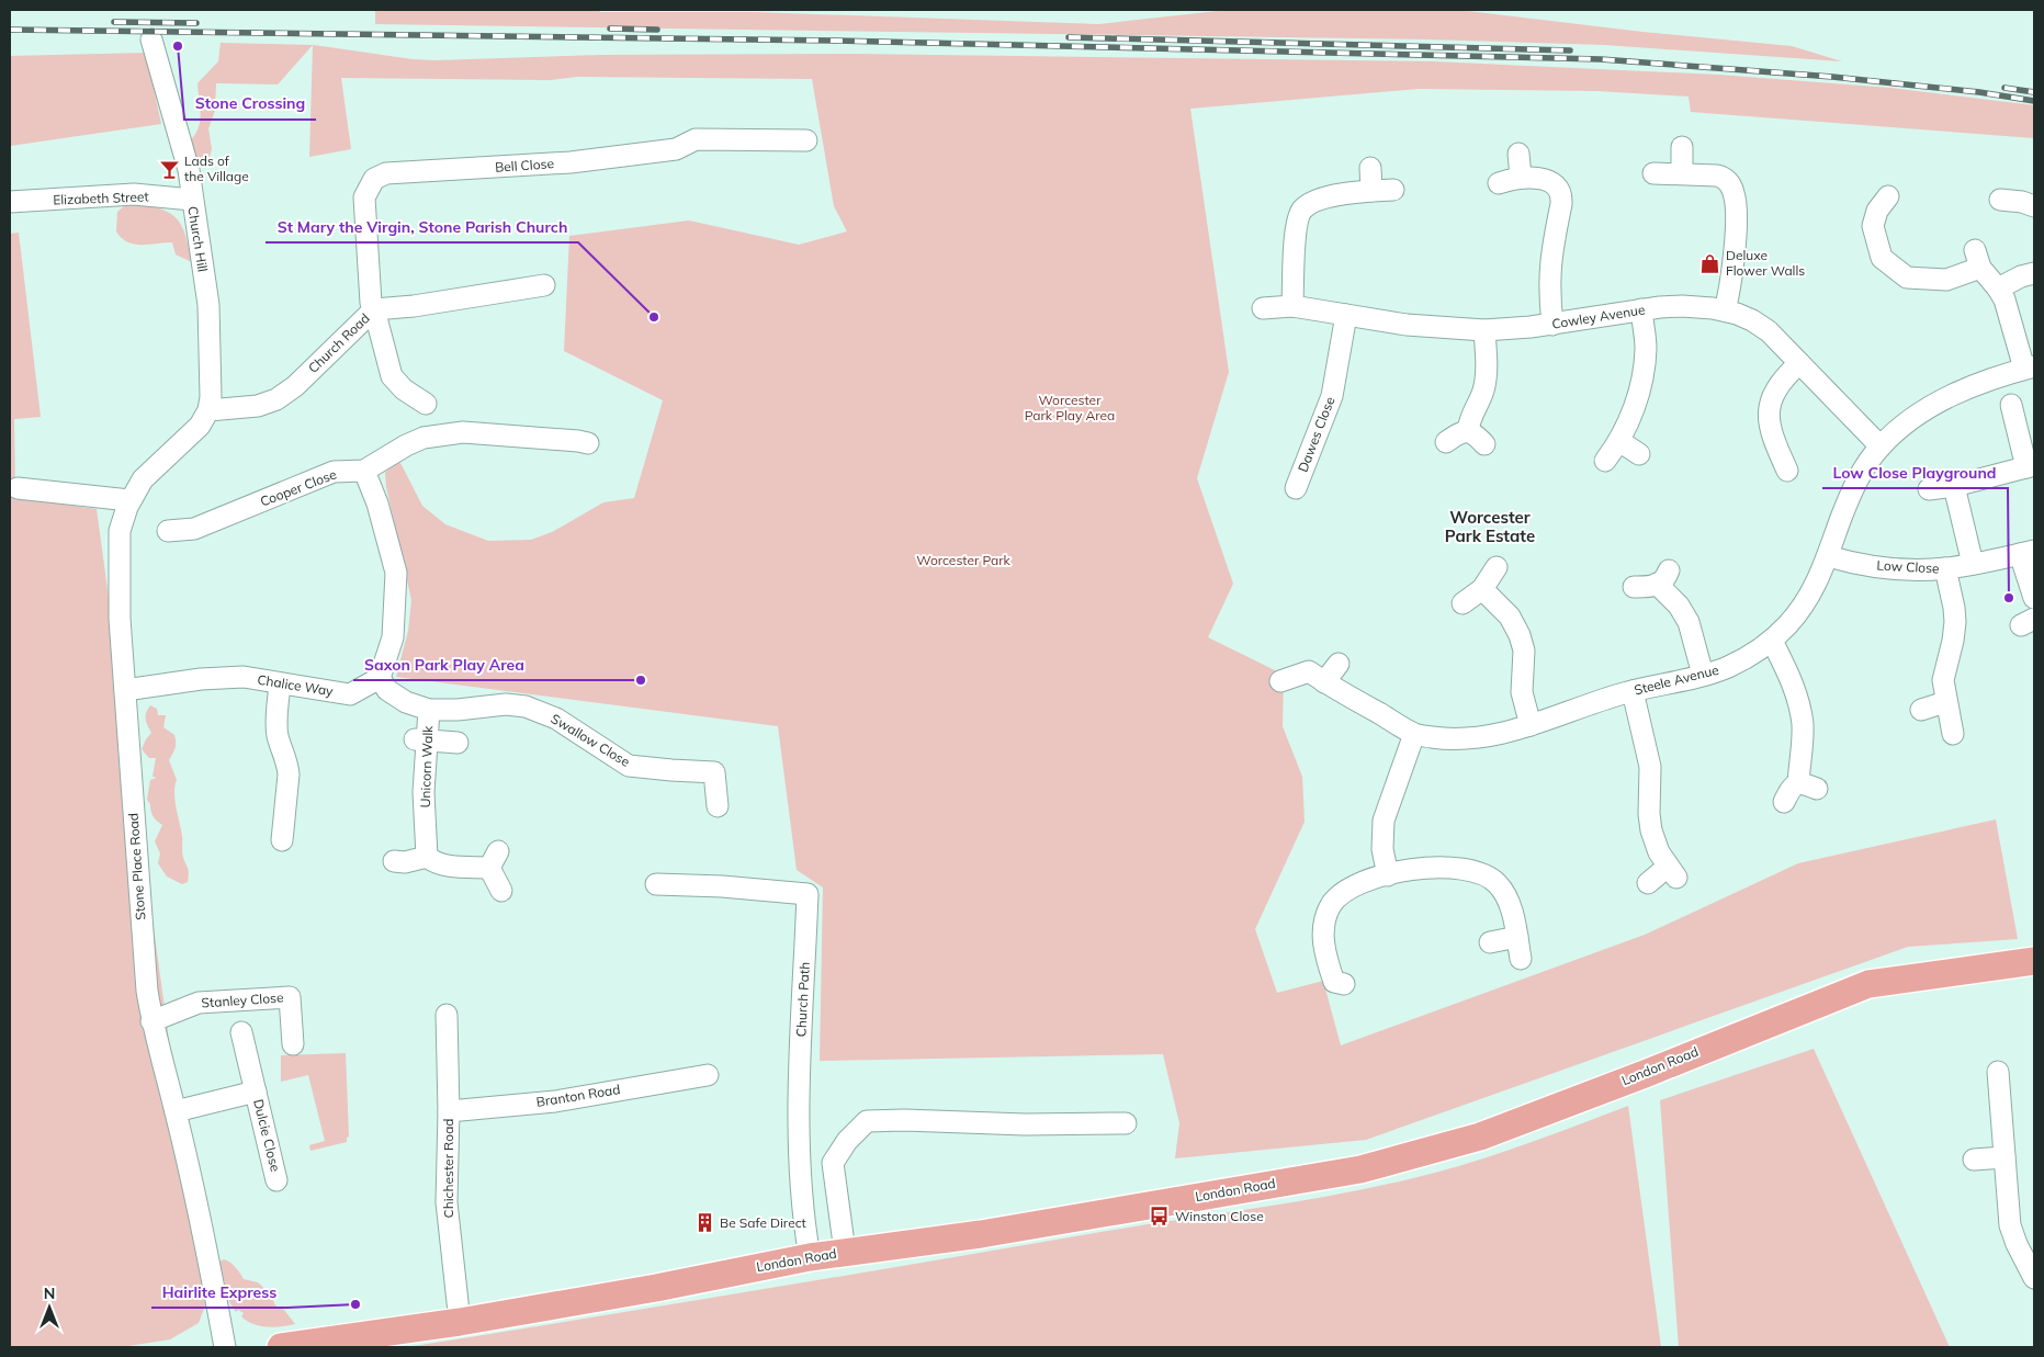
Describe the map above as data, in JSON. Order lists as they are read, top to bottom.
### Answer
{
  "streets": {
    "main road": ["London Road"],
    "street": [
      "Bell Close",
      "Elizabeth Street",
      "Church Hill",
      "Cowley Avenue",
      "Church Road",
      "Dawes Close",
      "Cooper Close",
      "Low Close",
      "Steele Avenue",
      "Chalice Way",
      "Swallow Close",
      "Unicorn Walk",
      "Stone Place Road",
      "Church Path",
      "Stanley Close",
      "Branton Road",
      "Dulcie Close",
      "Chichester Road"
    ]
  },
  "crossings": [
    ["Bell Close", "Church Road"],
    ["Elizabeth Street", "Church Hill"],
    ["Church Hill", "Church Road"],
    ["Church Hill", "Stone Place Road"],
    ["Cowley Avenue", "Dawes Close"],
    ["Cowley Avenue", "Steele Avenue"],
    ["Church Road", "Stone Place Road"],
    ["Low Close", "Steele Avenue"],
    ["Chalice Way", "Swallow Close"],
    ["Chalice Way", "Stone Place Road"],
    ["Swallow Close", "Unicorn Walk"],
    ["Stone Place Road", "Stanley Close"],
    ["Stone Place Road", "Dulcie Close"],
    ["Church Path", "London Road"],
    ["London Road", "Chichester Road"],
    ["Branton Road", "Chichester Road"]
  ],
  "districts": ["Worcester Park Estate"],
  "parks": ["Worcester Park Play Area", "Worcester Park"],
  "places": {
    "other": [
      "Stone Crossing",
      "St Mary the Virgin, Stone Parish Church",
      "Low Close Playground",
      "Saxon Park Play Area",
      "Hairlite Express"
    ],
    "bar": ["Lads of the Village"],
    "shop": ["Deluxe Flower Walls"],
    "bus stop": ["Winston Close"],
    "building": ["Be Safe Direct"]
  },
  "north": "top"
}
